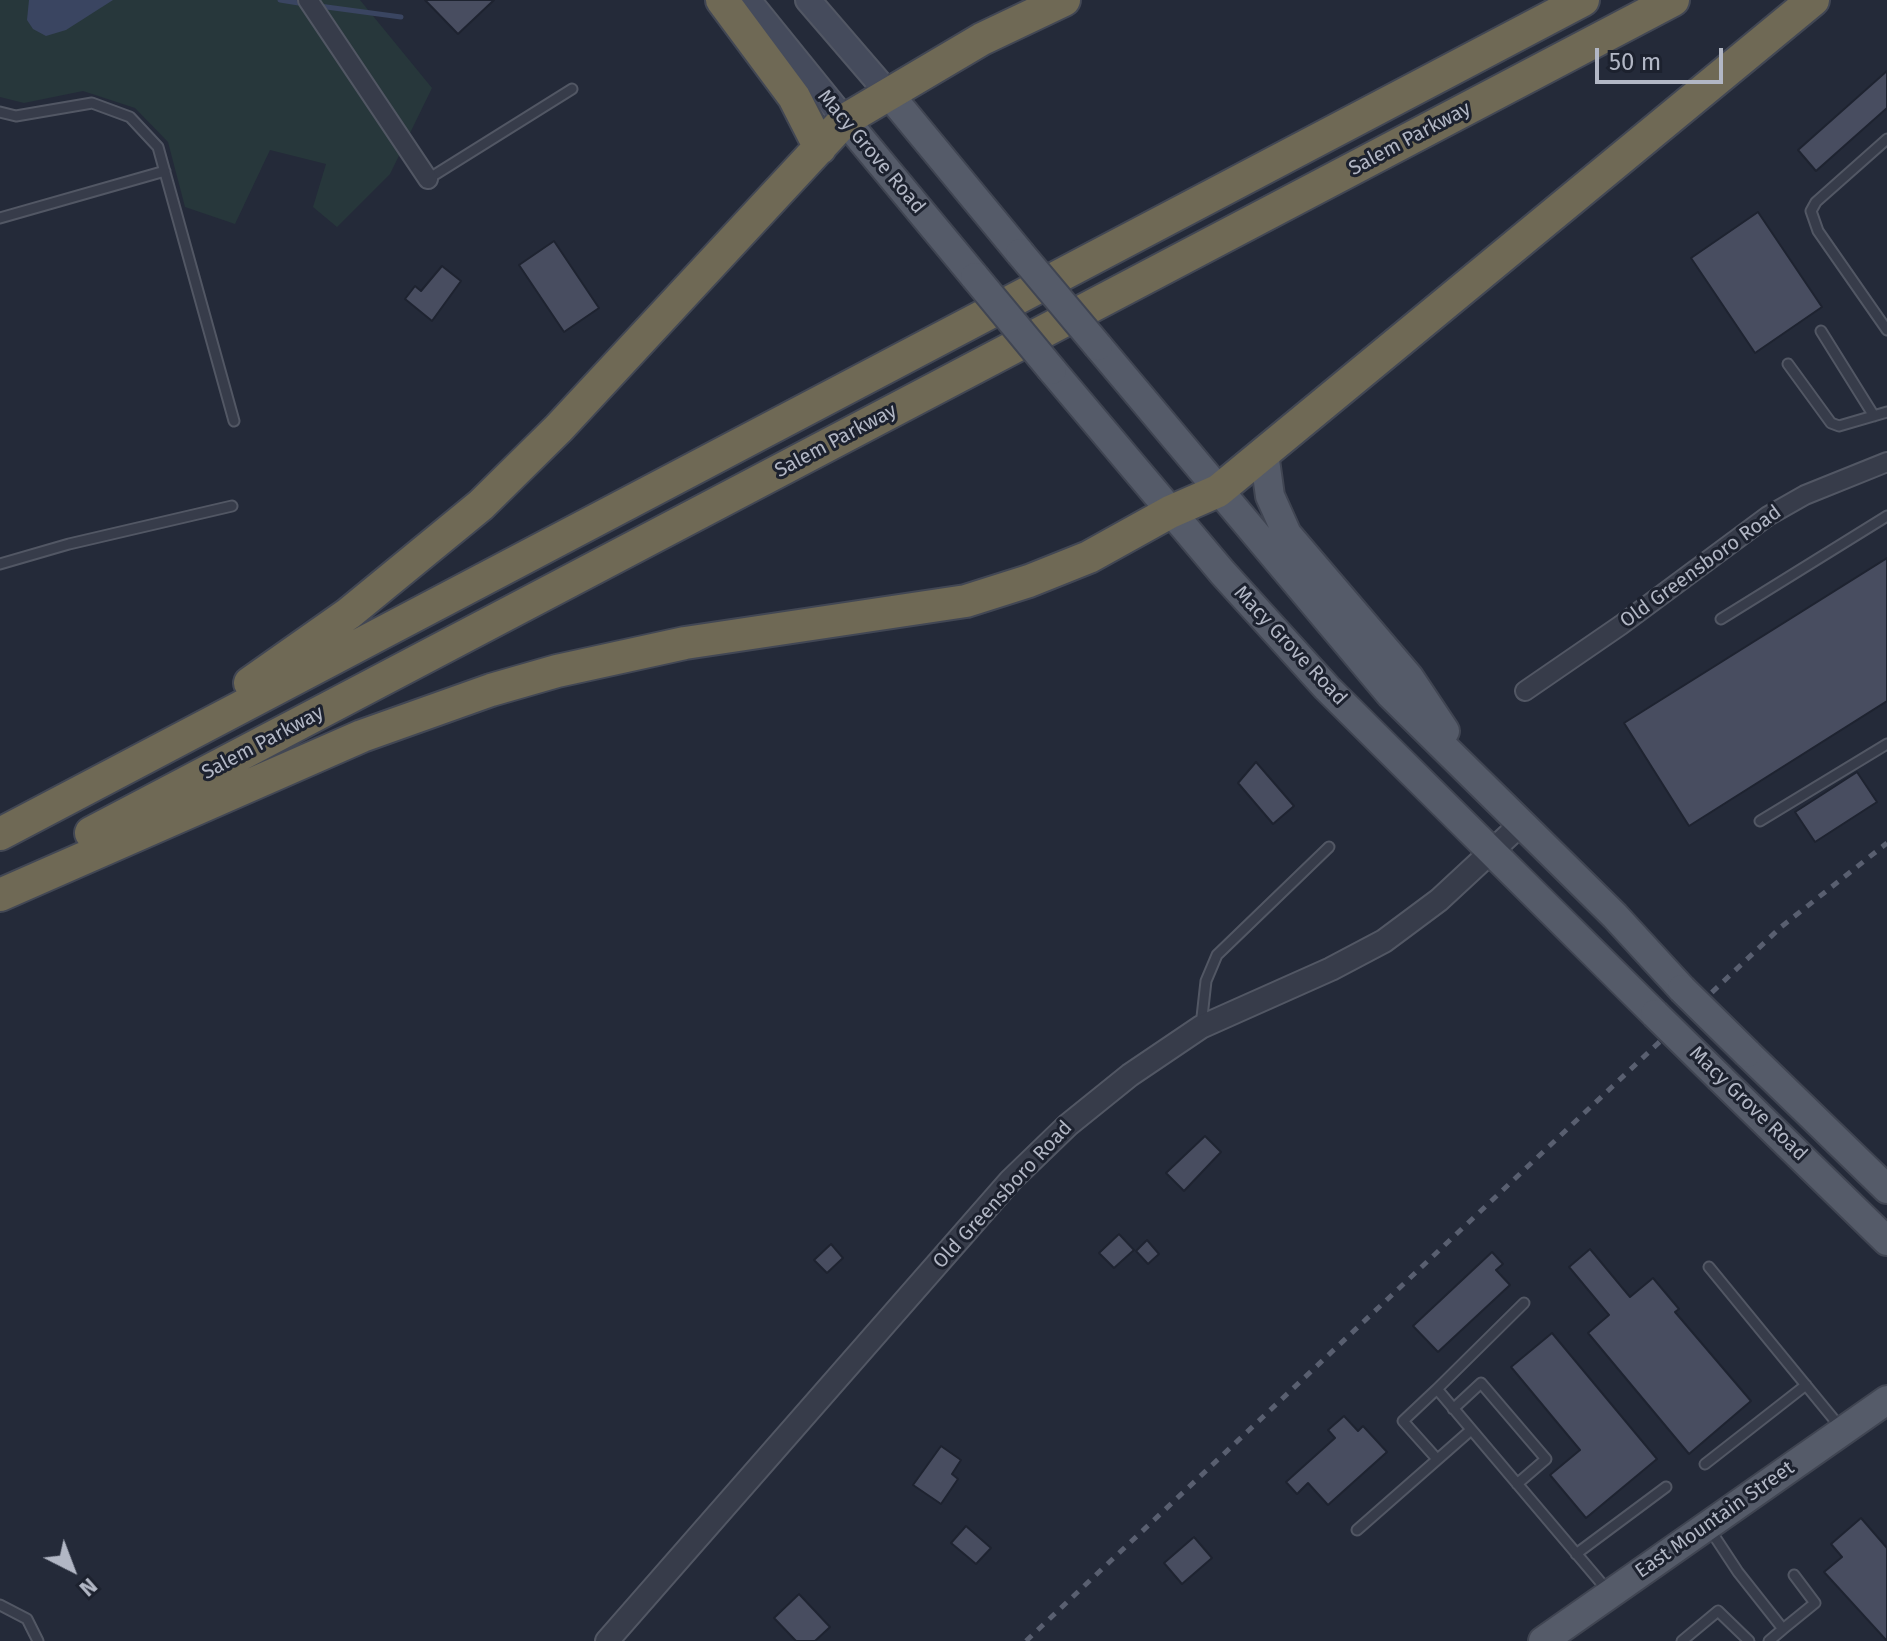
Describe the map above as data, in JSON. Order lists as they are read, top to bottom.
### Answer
{
  "streets": {
    "highway": ["Salem Parkway"],
    "main road": ["Macy Grove Road", "East Mountain Street"],
    "street": ["Old Greensboro Road"]
  },
  "crossings": [
    ["Macy Grove Road", "Old Greensboro Road"]
  ],
  "scale_bar": "50 m",
  "north": "bottom right"
}
